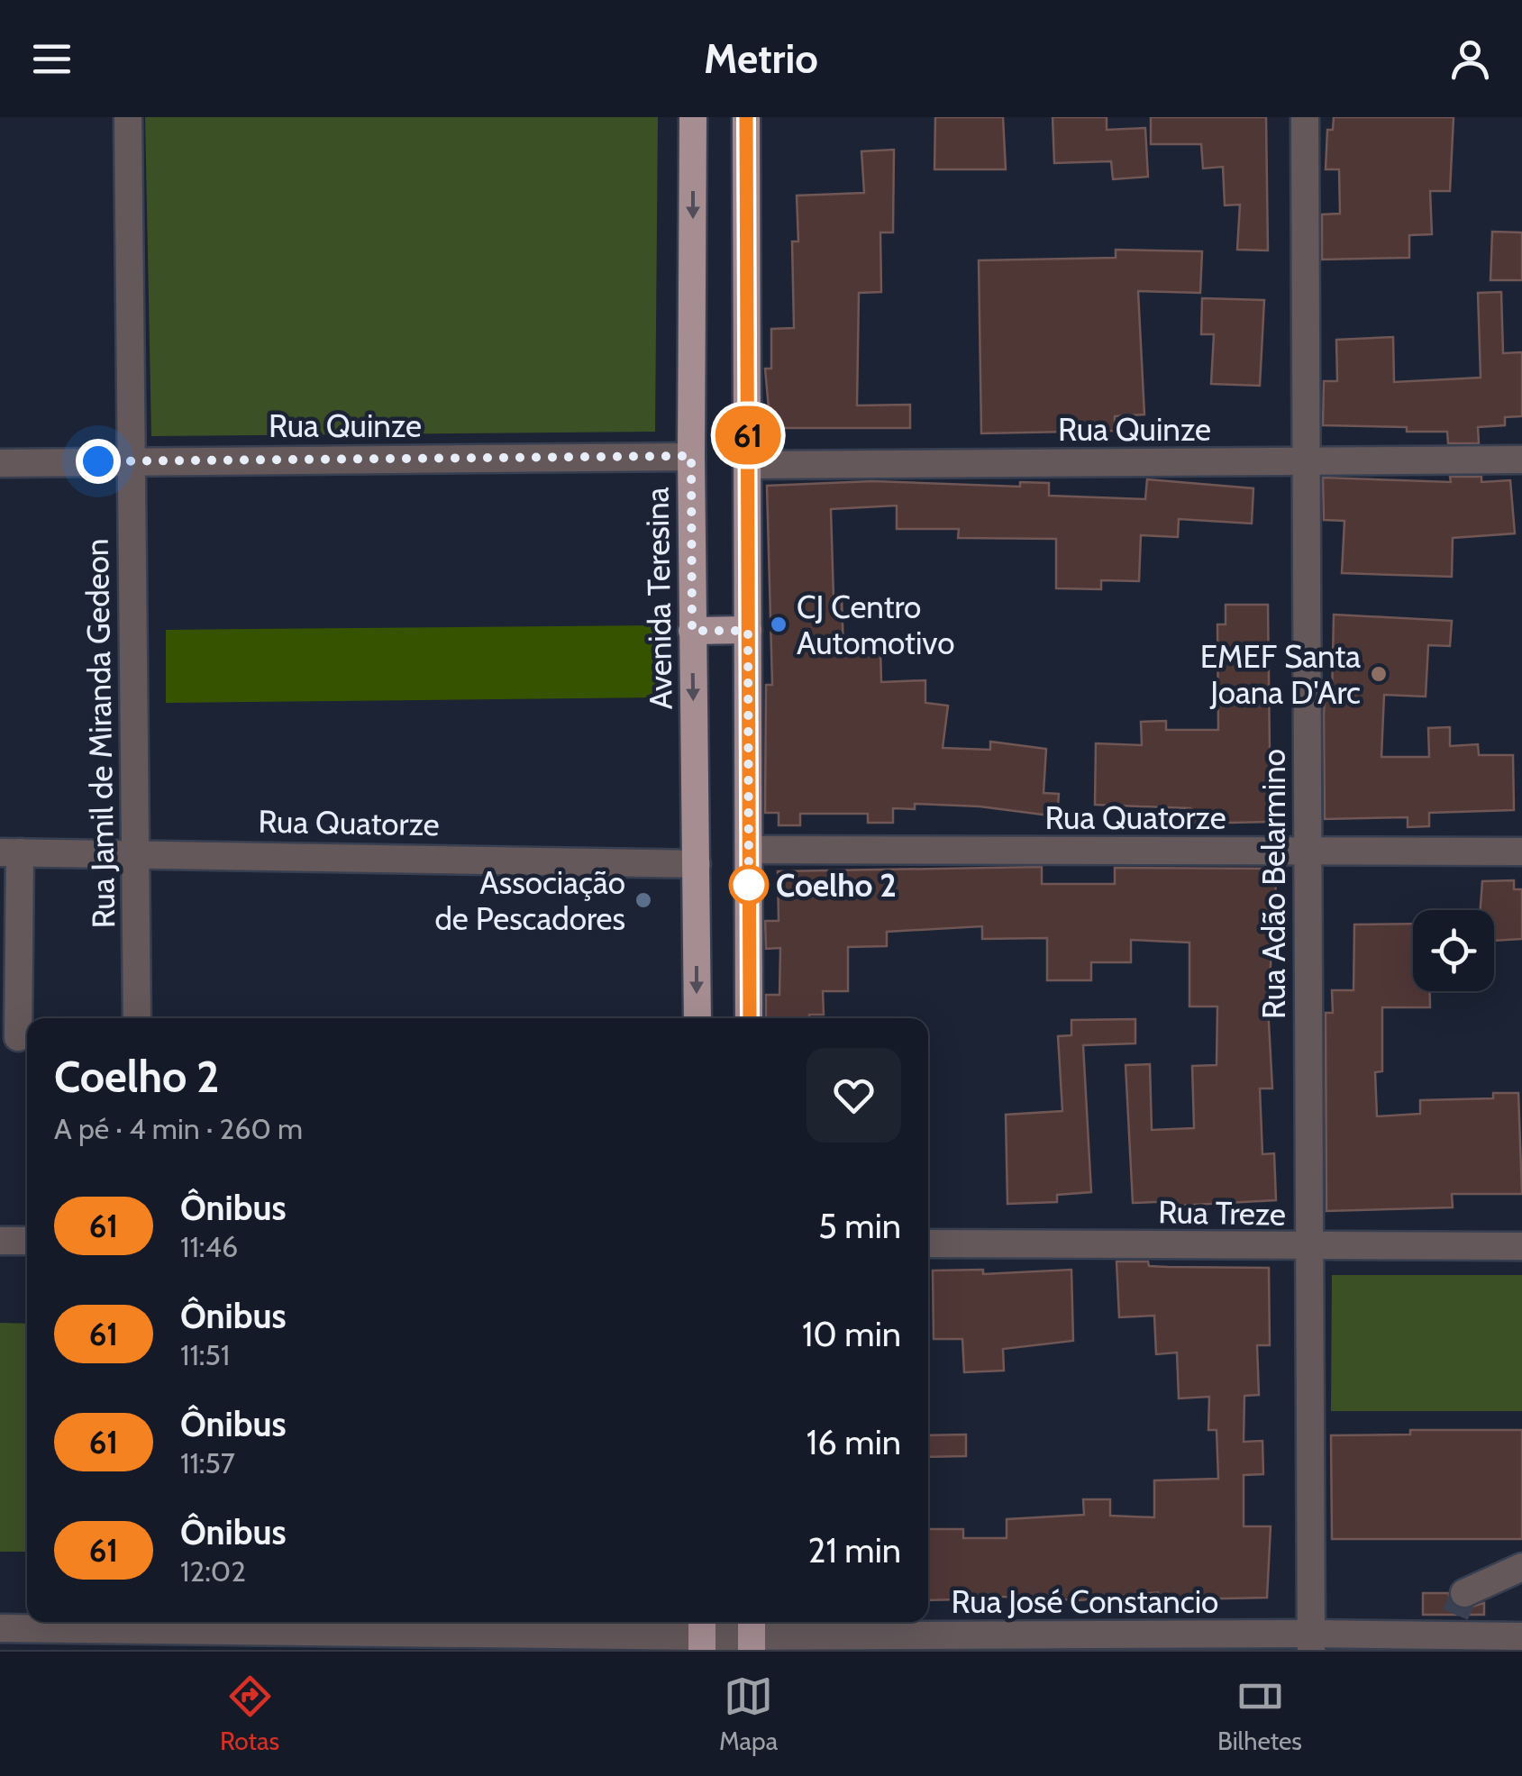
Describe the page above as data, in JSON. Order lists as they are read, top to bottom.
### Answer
{
  "streets": {
    "main road": ["Avenida Teresina"],
    "street": [
      "Rua Quinze",
      "Rua Jamil de Miranda Gedeon",
      "Rua Quatorze",
      "Rua Adão Belarmino",
      "Rua Treze",
      "Rua José Constancio"
    ]
  },
  "crossings": [
    ["Rua Quinze", "Avenida Teresina"],
    ["Rua Quinze", "Rua Jamil de Miranda Gedeon"],
    ["Rua Quinze", "Rua Adão Belarmino"],
    ["Avenida Teresina", "Rua Quatorze"],
    ["Rua Jamil de Miranda Gedeon", "Rua Quatorze"],
    ["Rua Quatorze", "Rua Adão Belarmino"],
    ["Rua Adão Belarmino", "Rua Treze"],
    ["Rua Adão Belarmino", "Rua José Constancio"]
  ],
  "places": [
    "CJ Centro Automotivo",
    "EMEF Santa Joana D'Arc",
    "Coelho 2",
    "Associação de Pescadores"
  ],
  "lines": ["bus line 61"],
  "page": {
    "header": "Metrio",
    "on_map": "61",
    "heading": ["Coelho 2", "A pé · 4 min · 260 m"],
    "list": [
      {
        "mark": "61",
        "name": "Ônibus",
        "note": "11:46",
        "value": "5 min"
      },
      {
        "mark": "61",
        "name": "Ônibus",
        "note": "11:51",
        "value": "10 min"
      },
      {
        "mark": "61",
        "name": "Ônibus",
        "note": "11:57",
        "value": "16 min"
      },
      {
        "mark": "61",
        "name": "Ônibus",
        "note": "12:02",
        "value": "21 min"
      }
    ],
    "tabs": ["Rotas", "Mapa", "Bilhetes"]
  }
}
